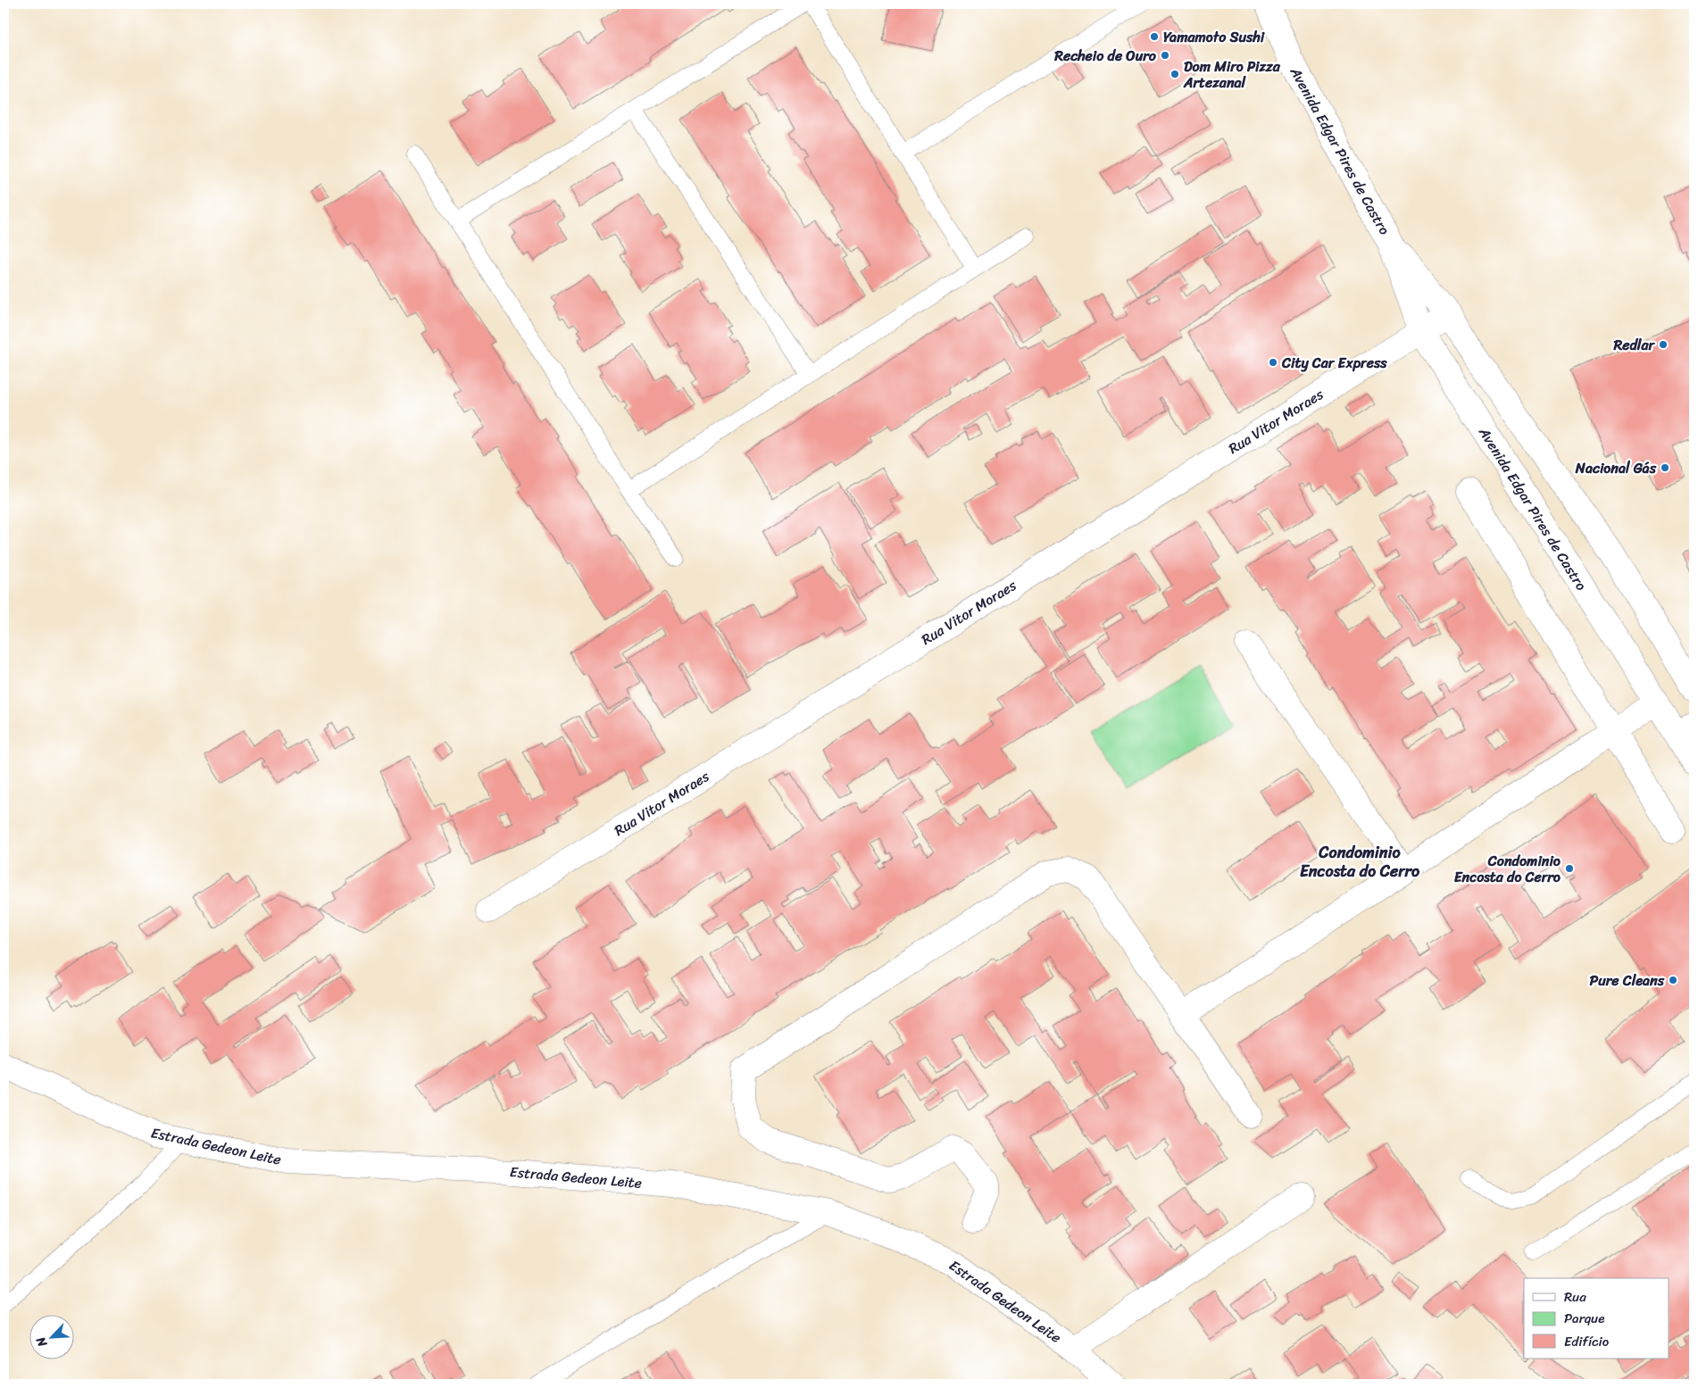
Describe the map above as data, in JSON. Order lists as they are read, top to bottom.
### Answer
{
  "streets": {
    "street": ["Avenida Edgar Pires de Castro", "Rua Vitor Moraes", "Estrada Gedeon Leite"]
  },
  "crossings": [
    ["Avenida Edgar Pires de Castro", "Rua Vitor Moraes"]
  ],
  "districts": ["Condominio Encosta do Cerro"],
  "places": [
    "Yamamoto Sushi",
    "Recheio de Ouro",
    "Dom Miro Pizza Artezanal",
    "Redlar",
    "City Car Express",
    "Nacional Gás",
    "Condominio Encosta do Cerro",
    "Pure Cleans"
  ],
  "legend": ["Rua", "Parque", "Edifício"],
  "north": "bottom left"
}
